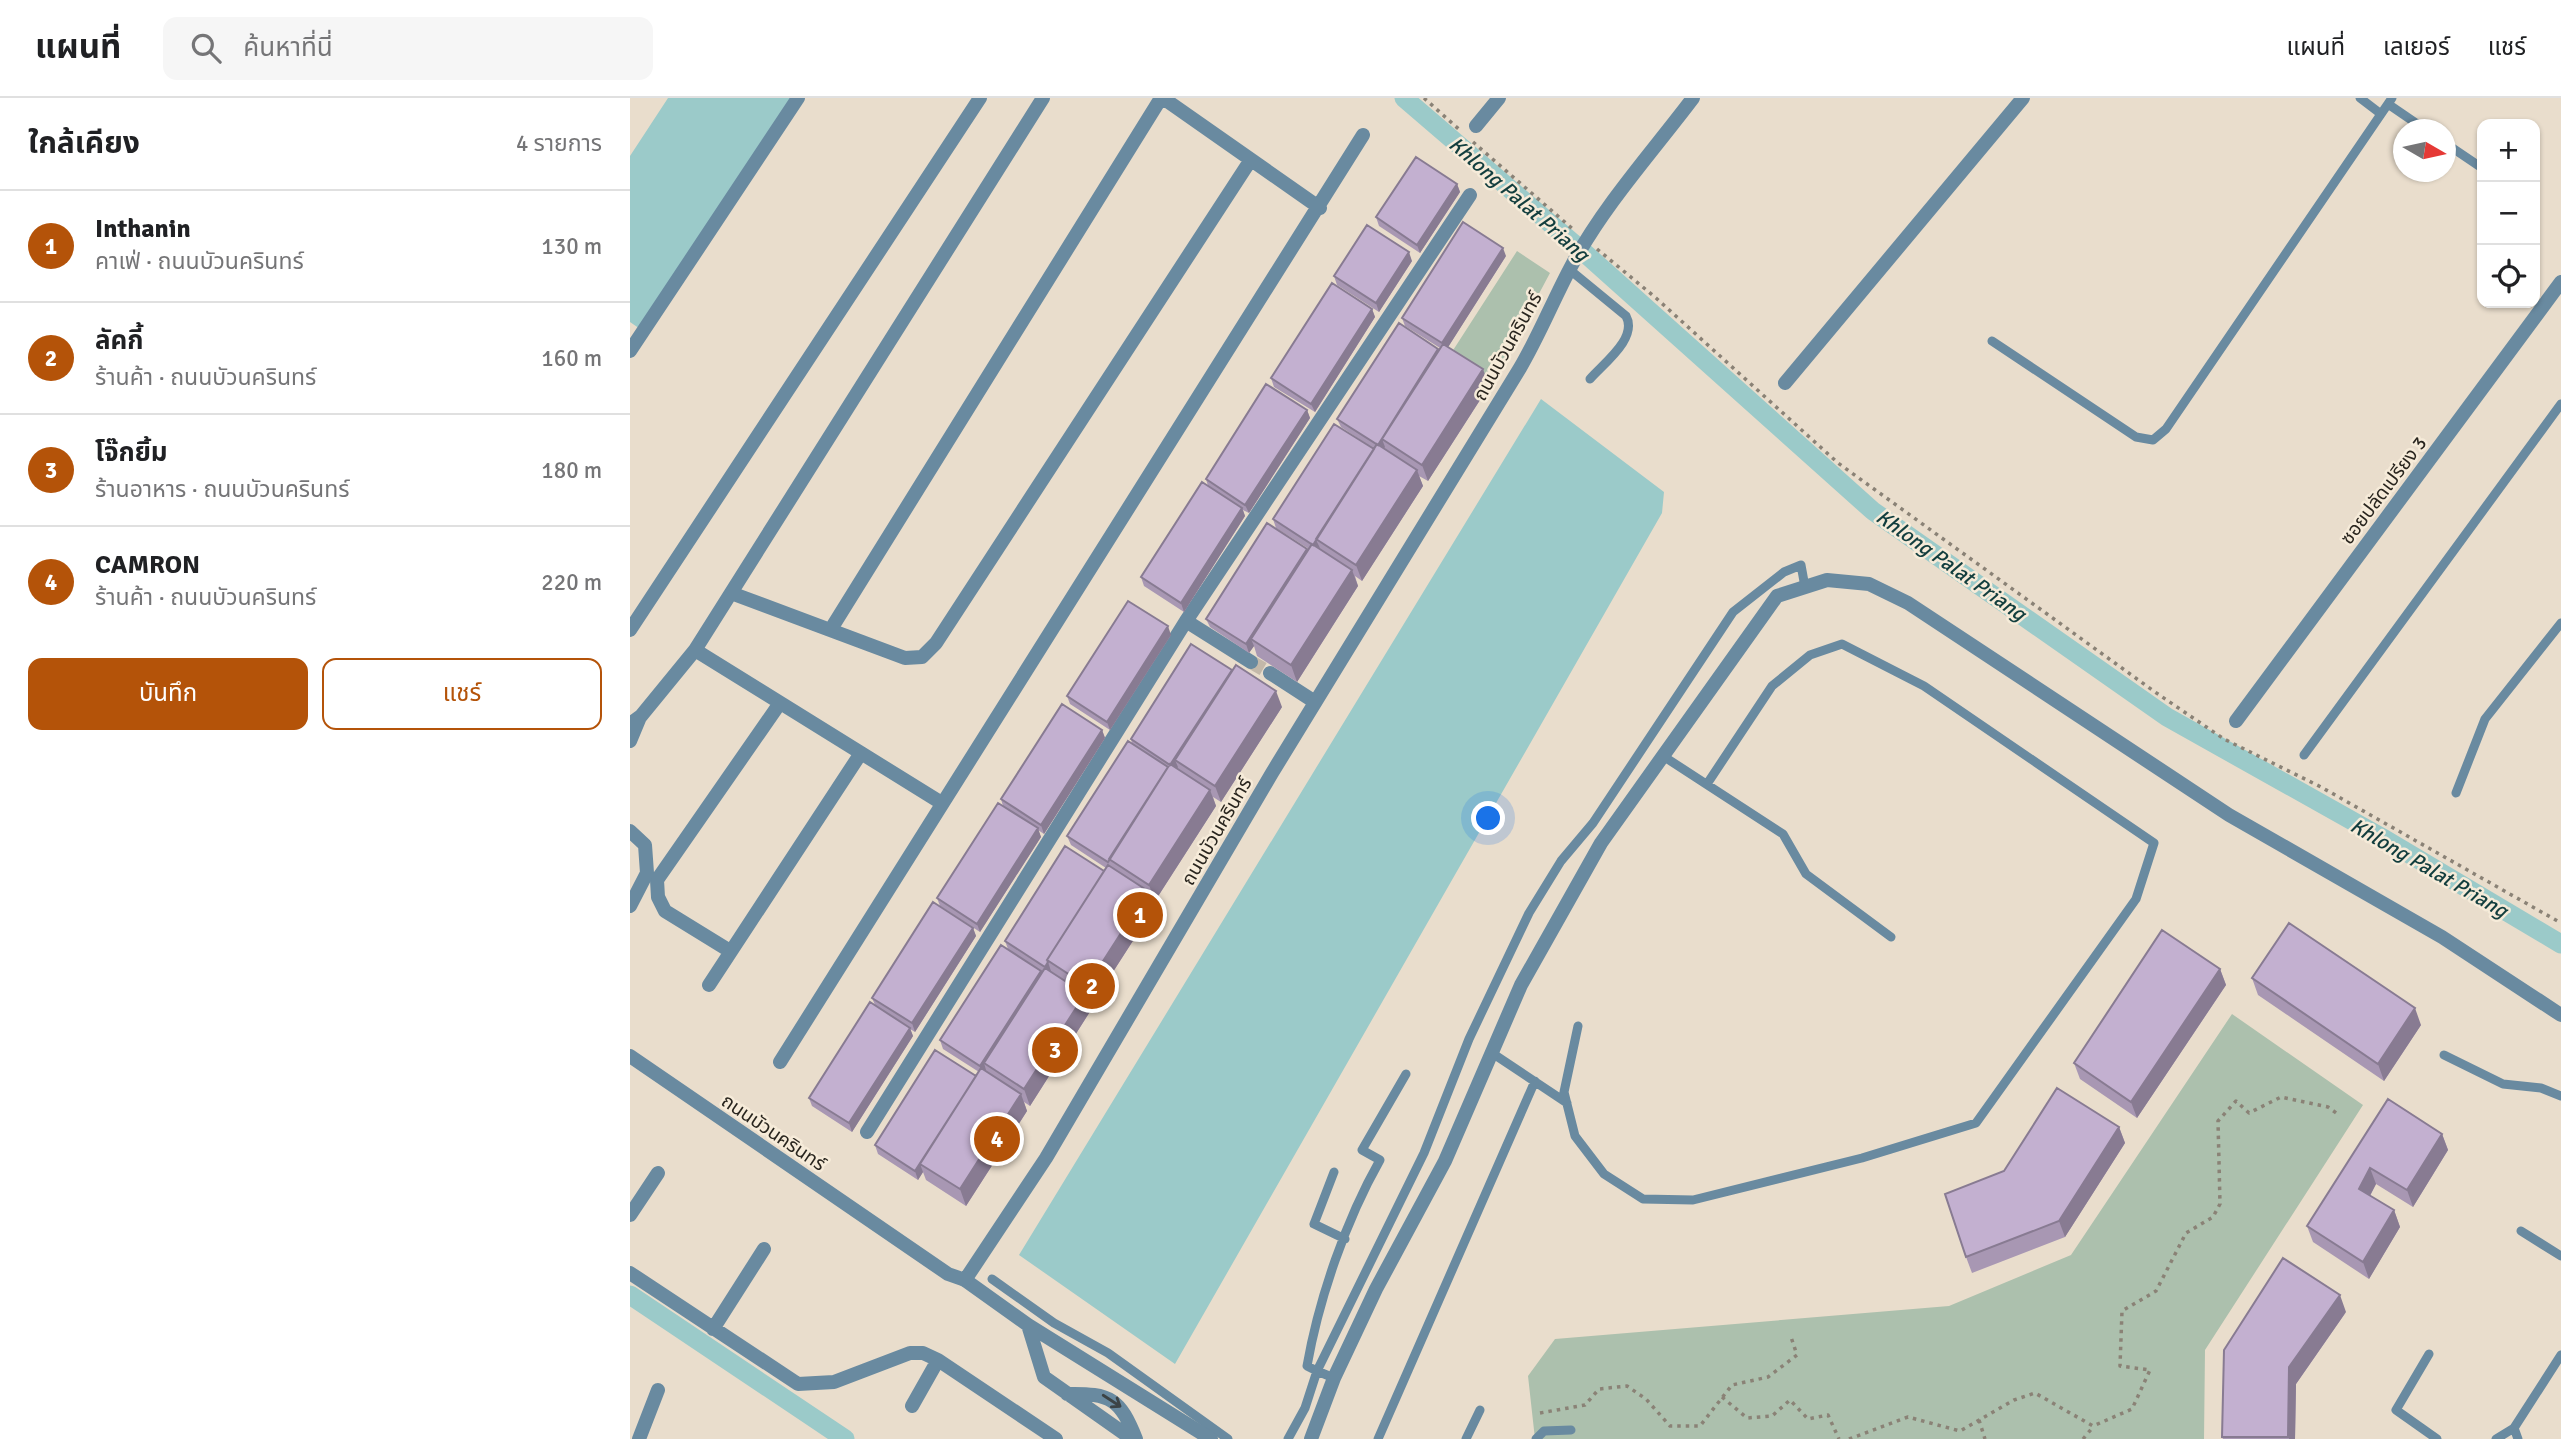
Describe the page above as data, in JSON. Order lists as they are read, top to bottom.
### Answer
{
  "streets": {
    "street": ["ถนนบัวนครินทร์", "ซอยปลัดเปรียง 3"]
  },
  "water": ["Khlong Palat Priang"],
  "north": "right",
  "page": {
    "header": "แผนที่",
    "search": "ค้นหาที่นี่",
    "nav": ["แผนที่", "เลเยอร์", "แชร์"],
    "heading": ["ใกล้เคียง", "4 รายการ"],
    "map_buttons": ["+", "−"],
    "list": [
      {
        "mark": "1",
        "name": "Inthanin",
        "note": "คาเฟ่ · ถนนบัวนครินทร์",
        "value": "130 m"
      },
      {
        "mark": "2",
        "name": "ลัคกี้",
        "note": "ร้านค้า · ถนนบัวนครินทร์",
        "value": "160 m"
      },
      {
        "mark": "3",
        "name": "โจ๊กยิ้ม",
        "note": "ร้านอาหาร · ถนนบัวนครินทร์",
        "value": "180 m"
      },
      {
        "mark": "4",
        "name": "CAMRON",
        "note": "ร้านค้า · ถนนบัวนครินทร์",
        "value": "220 m"
      }
    ],
    "buttons": ["บันทึก", "แชร์"],
    "pins": [
      "1",
      "2",
      "3",
      "4"
    ]
  }
}
